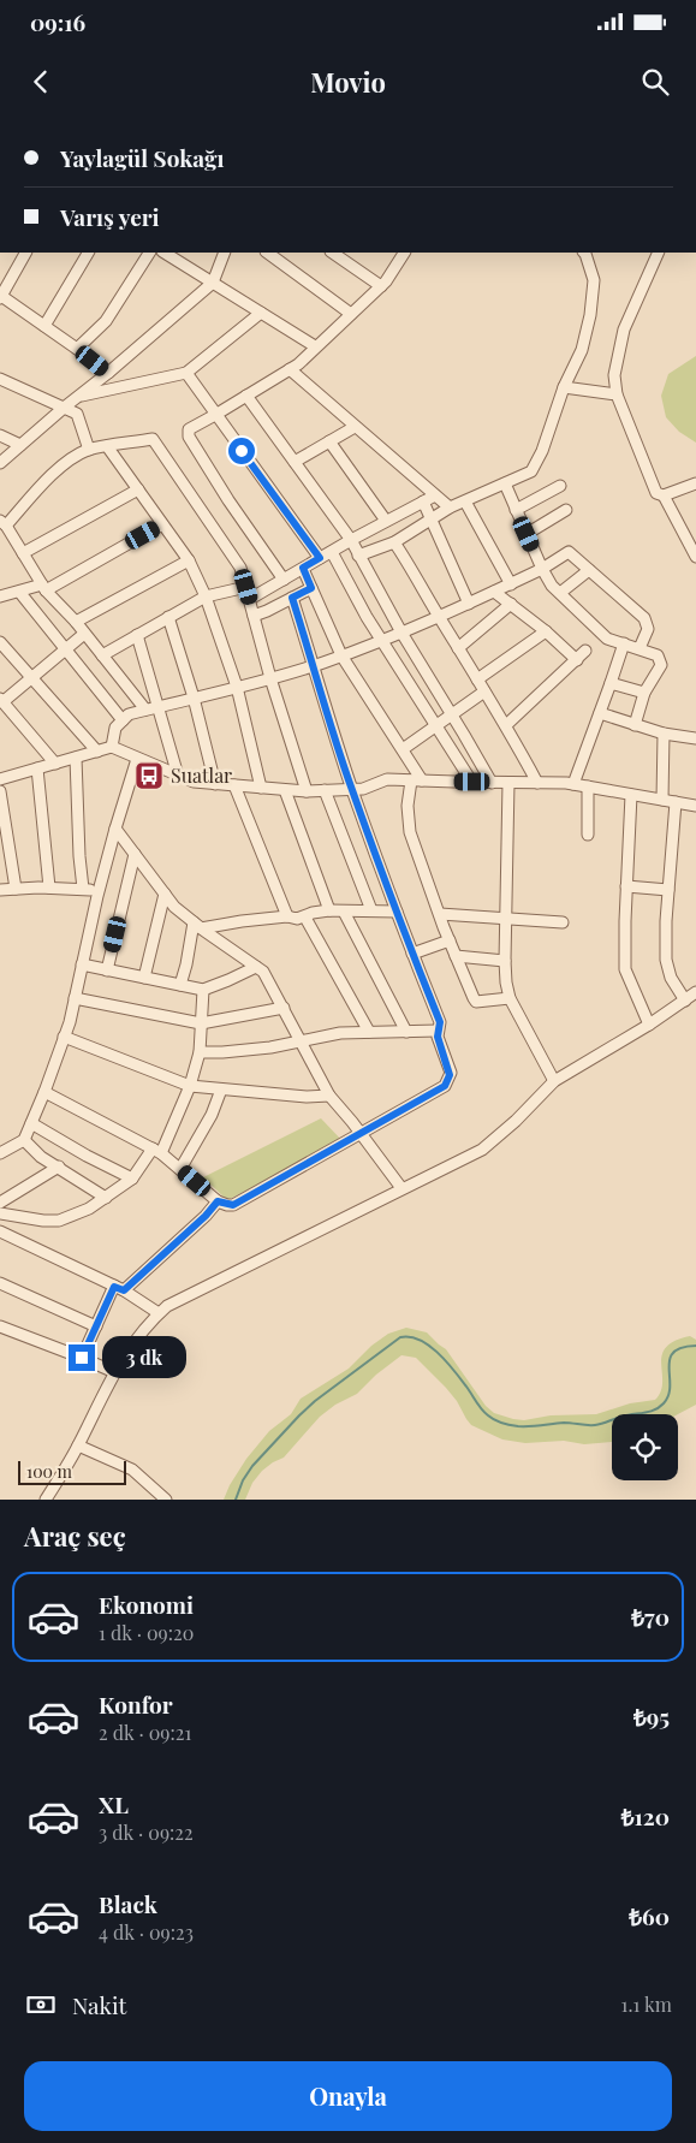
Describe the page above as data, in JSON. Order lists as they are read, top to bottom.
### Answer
{
  "places": {
    "bus stop": ["Suatlar"]
  },
  "scale_bar": "100 m",
  "page": {
    "status": "09:16",
    "header": "Movio",
    "banner": ["Yaylagül Sokağı", "Varış yeri"],
    "bubble": "3 dk",
    "scale": "100 m",
    "heading": "Araç seç",
    "list": [
      {
        "name": "Ekonomi",
        "note": "1 dk · 09:20",
        "value": "₺70"
      },
      {
        "name": "Konfor",
        "note": "2 dk · 09:21",
        "value": "₺95"
      },
      {
        "name": "XL",
        "note": "3 dk · 09:22",
        "value": "₺120"
      },
      {
        "name": "Black",
        "note": "4 dk · 09:23",
        "value": "₺60"
      }
    ],
    "pay": ["Nakit", "1.1 km"],
    "buttons": "Onayla"
  }
}
